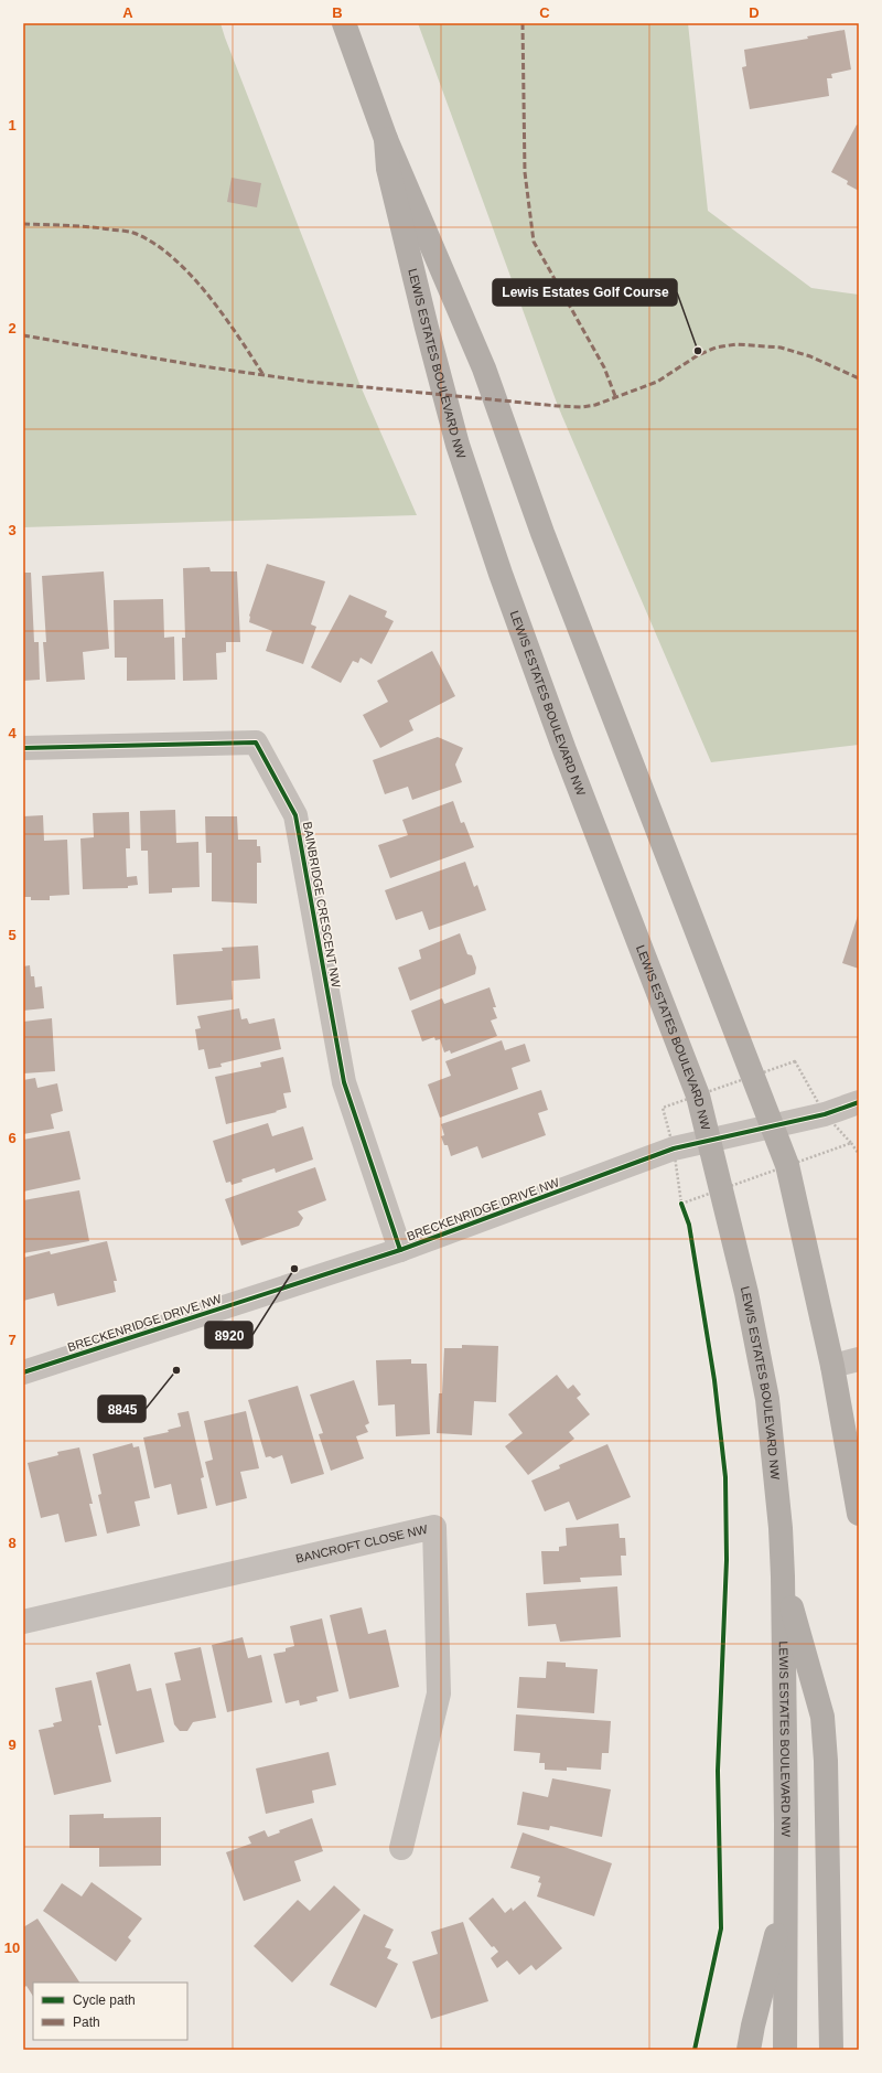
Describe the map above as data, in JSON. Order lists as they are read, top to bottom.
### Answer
{
  "streets": {
    "main road": ["LEWIS ESTATES BOULEVARD NW"],
    "street": ["BAINBRIDGE CRESCENT NW", "BRECKENRIDGE DRIVE NW", "BANCROFT CLOSE NW"]
  },
  "crossings": [
    ["LEWIS ESTATES BOULEVARD NW", "BRECKENRIDGE DRIVE NW"],
    ["BAINBRIDGE CRESCENT NW", "BRECKENRIDGE DRIVE NW"]
  ],
  "places": ["Lewis Estates Golf Course", "8920", "8845"],
  "legend": ["Cycle path", "Path"],
  "grid": {
    "columns": [
      "A",
      "B",
      "C",
      "D"
    ],
    "rows": [
      "1",
      "2",
      "3",
      "4",
      "5",
      "6",
      "7",
      "8",
      "9",
      "10"
    ]
  }
}
